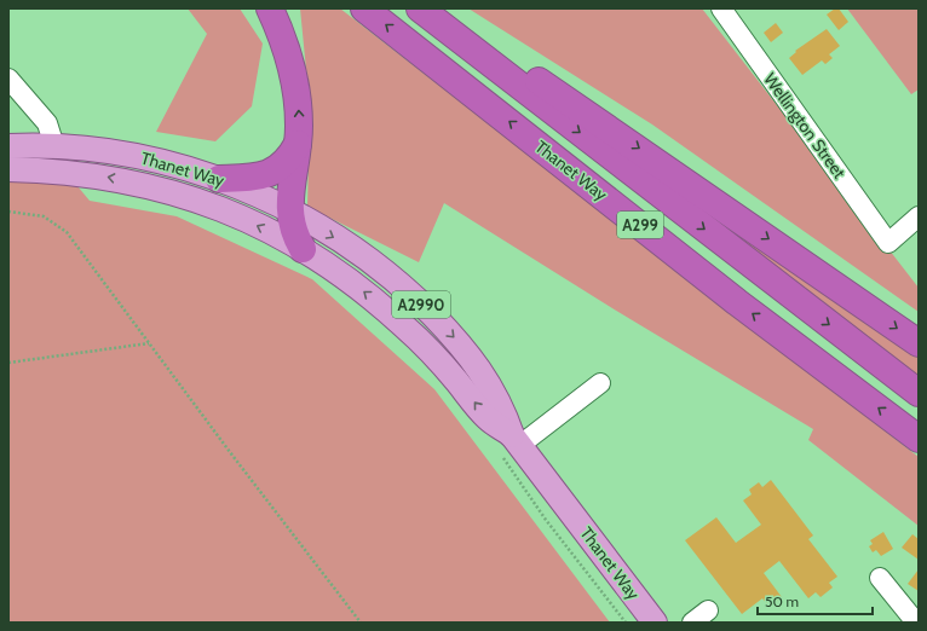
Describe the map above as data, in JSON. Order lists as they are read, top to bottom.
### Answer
{
  "streets": {
    "highway": ["Thanet Way", "A299"],
    "main road": ["A2990"],
    "street": ["Wellington Street"]
  },
  "scale_bar": "50 m"
}
